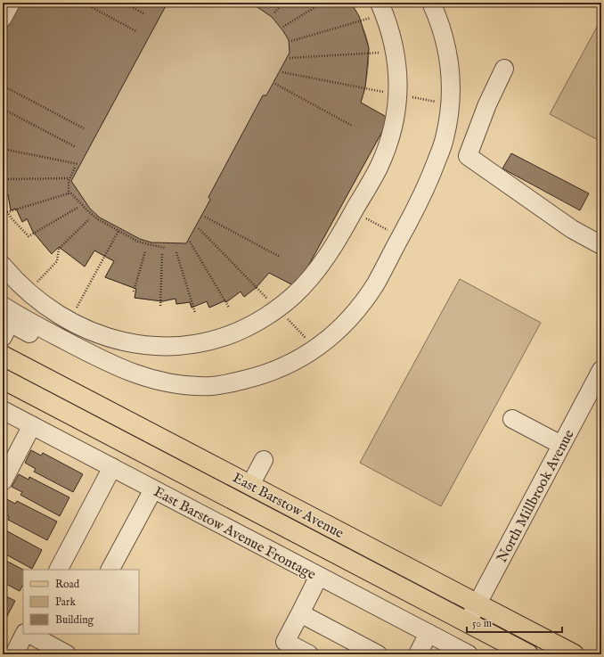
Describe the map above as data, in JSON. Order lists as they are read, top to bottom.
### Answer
{
  "streets": {
    "main road": ["East Barstow Avenue"],
    "street": ["North Millbrook Avenue", "East Barstow Avenue Frontage"]
  },
  "crossings": [
    ["North Millbrook Avenue", "East Barstow Avenue"]
  ],
  "legend": ["Road", "Park", "Building"],
  "scale_bar": "50 m"
}
